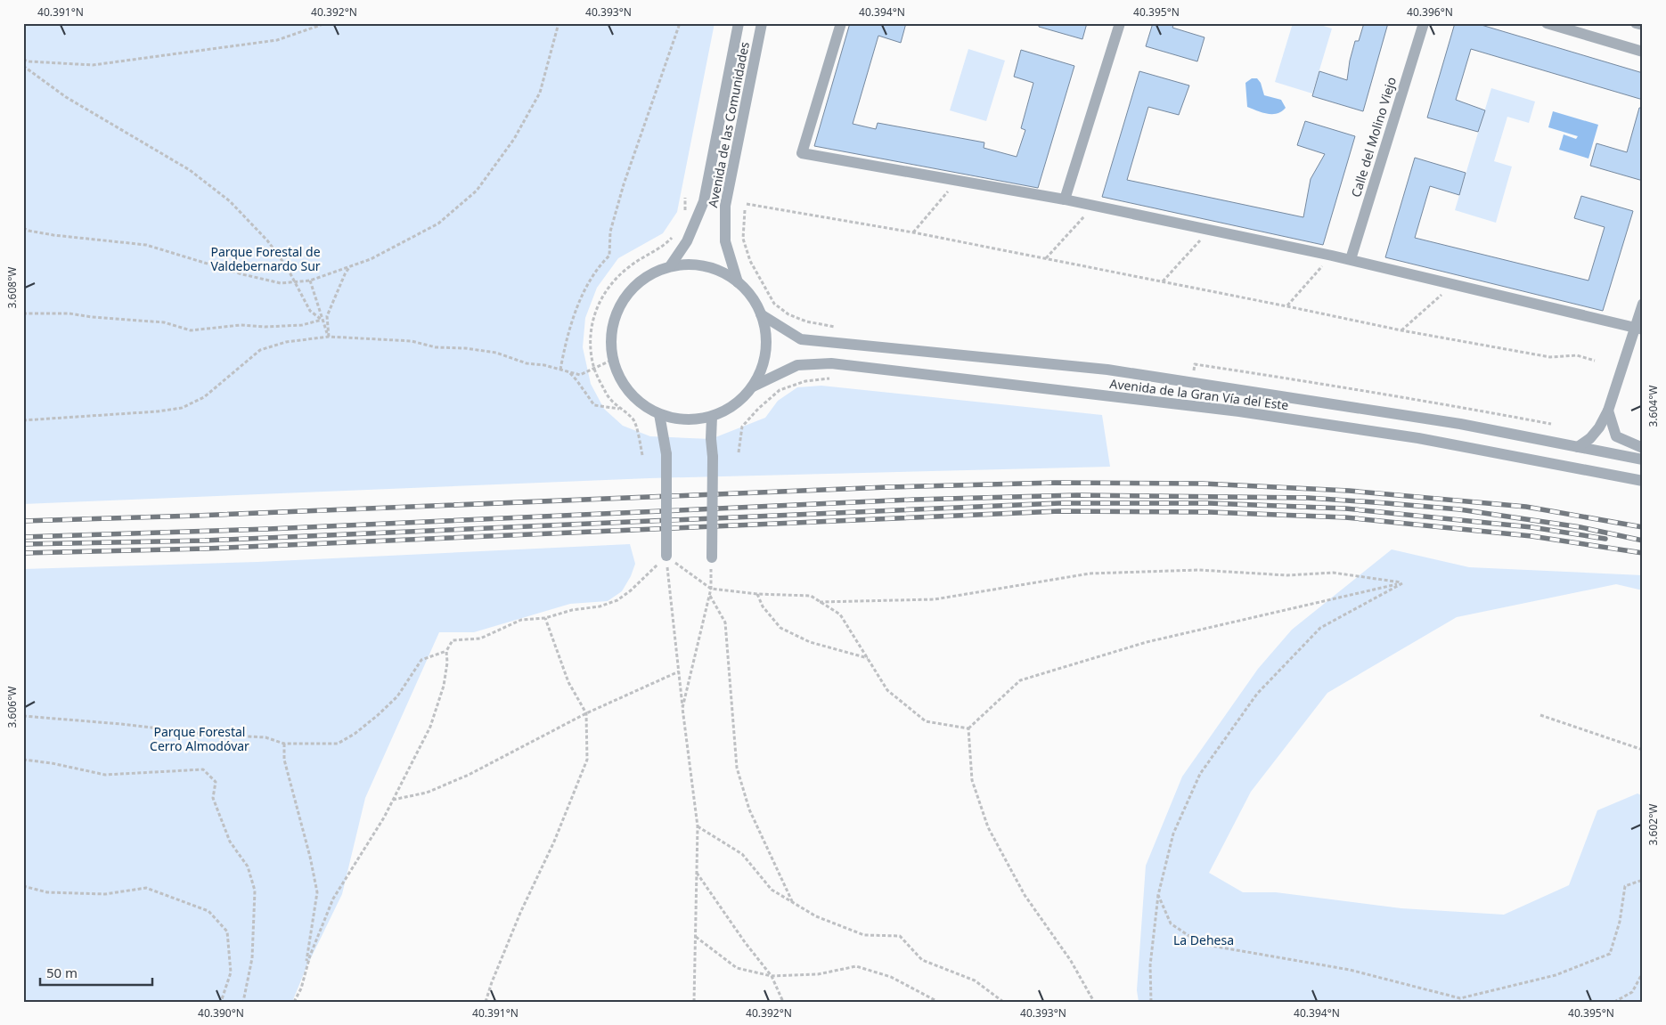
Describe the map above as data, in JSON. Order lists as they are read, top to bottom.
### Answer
{
  "streets": {
    "street": ["Avenida de las Comunidades", "Calle del Molino Viejo", "Avenida de la Gran Vía del Este"]
  },
  "crossings": [
    ["Avenida de las Comunidades", "Avenida de la Gran Vía del Este"]
  ],
  "parks": ["Parque Forestal de Valdebernardo Sur", "Parque Forestal Cerro Almodóvar", "La Dehesa"],
  "scale_bar": "50 m",
  "coordinates": [
    "40.391°N",
    "40.392°N",
    "40.393°N",
    "40.394°N",
    "40.395°N",
    "40.396°N",
    "3.608°W",
    "3.604°W",
    "3.606°W",
    "3.602°W",
    "40.390°N"
  ]
}
